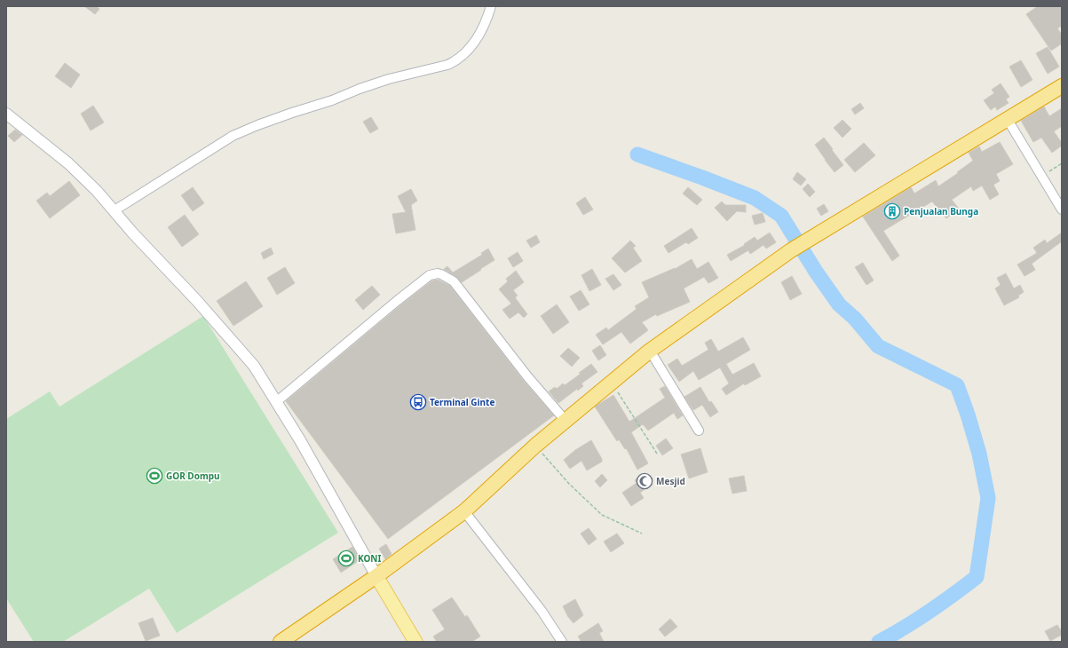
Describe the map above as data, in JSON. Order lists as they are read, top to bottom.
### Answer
{
  "places": {
    "building": ["Penjualan Bunga"],
    "bus stop": ["Terminal Ginte"],
    "sports": ["GOR Dompu", "KONI"],
    "mosque": ["Mesjid"]
  }
}
